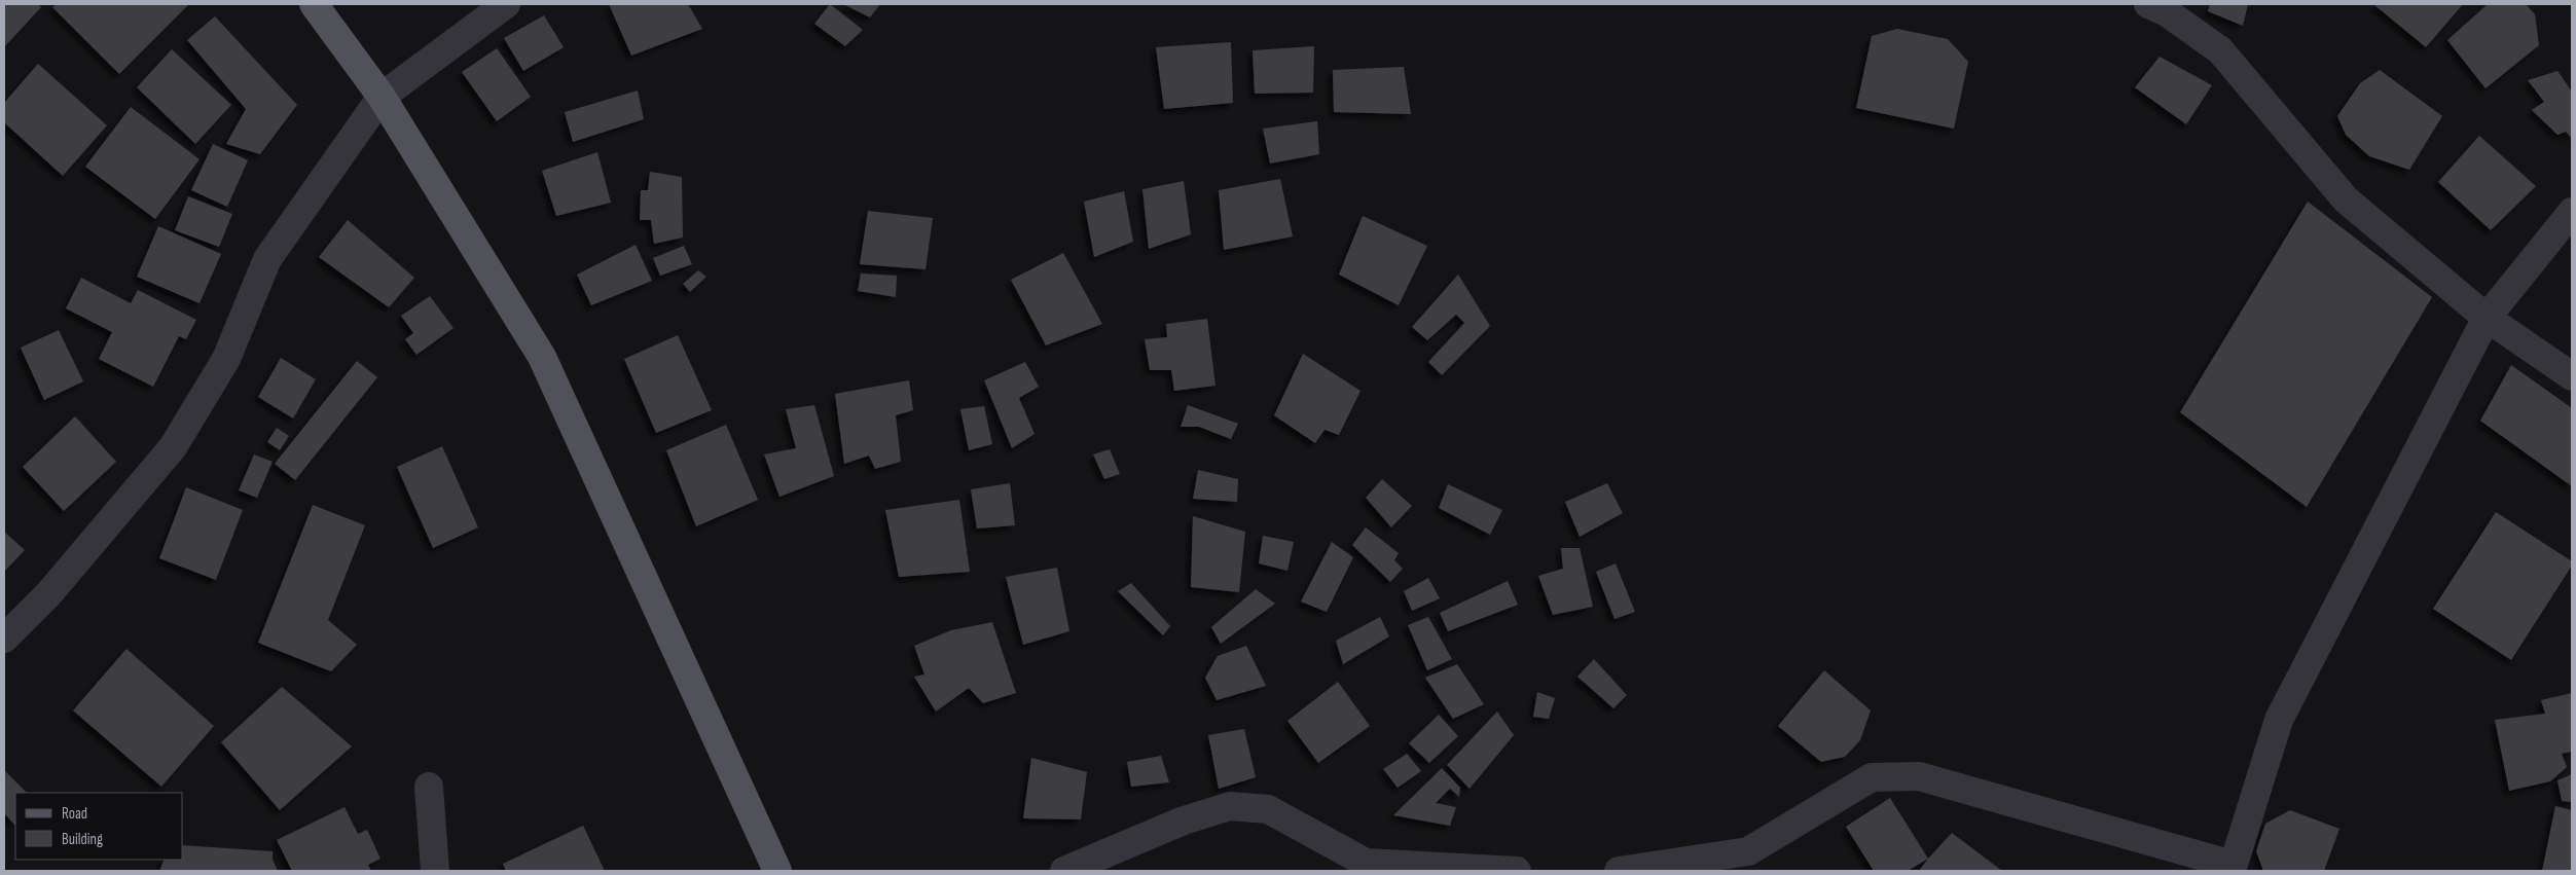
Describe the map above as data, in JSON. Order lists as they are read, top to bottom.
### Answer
{
  "legend": ["Road", "Building"]
}
